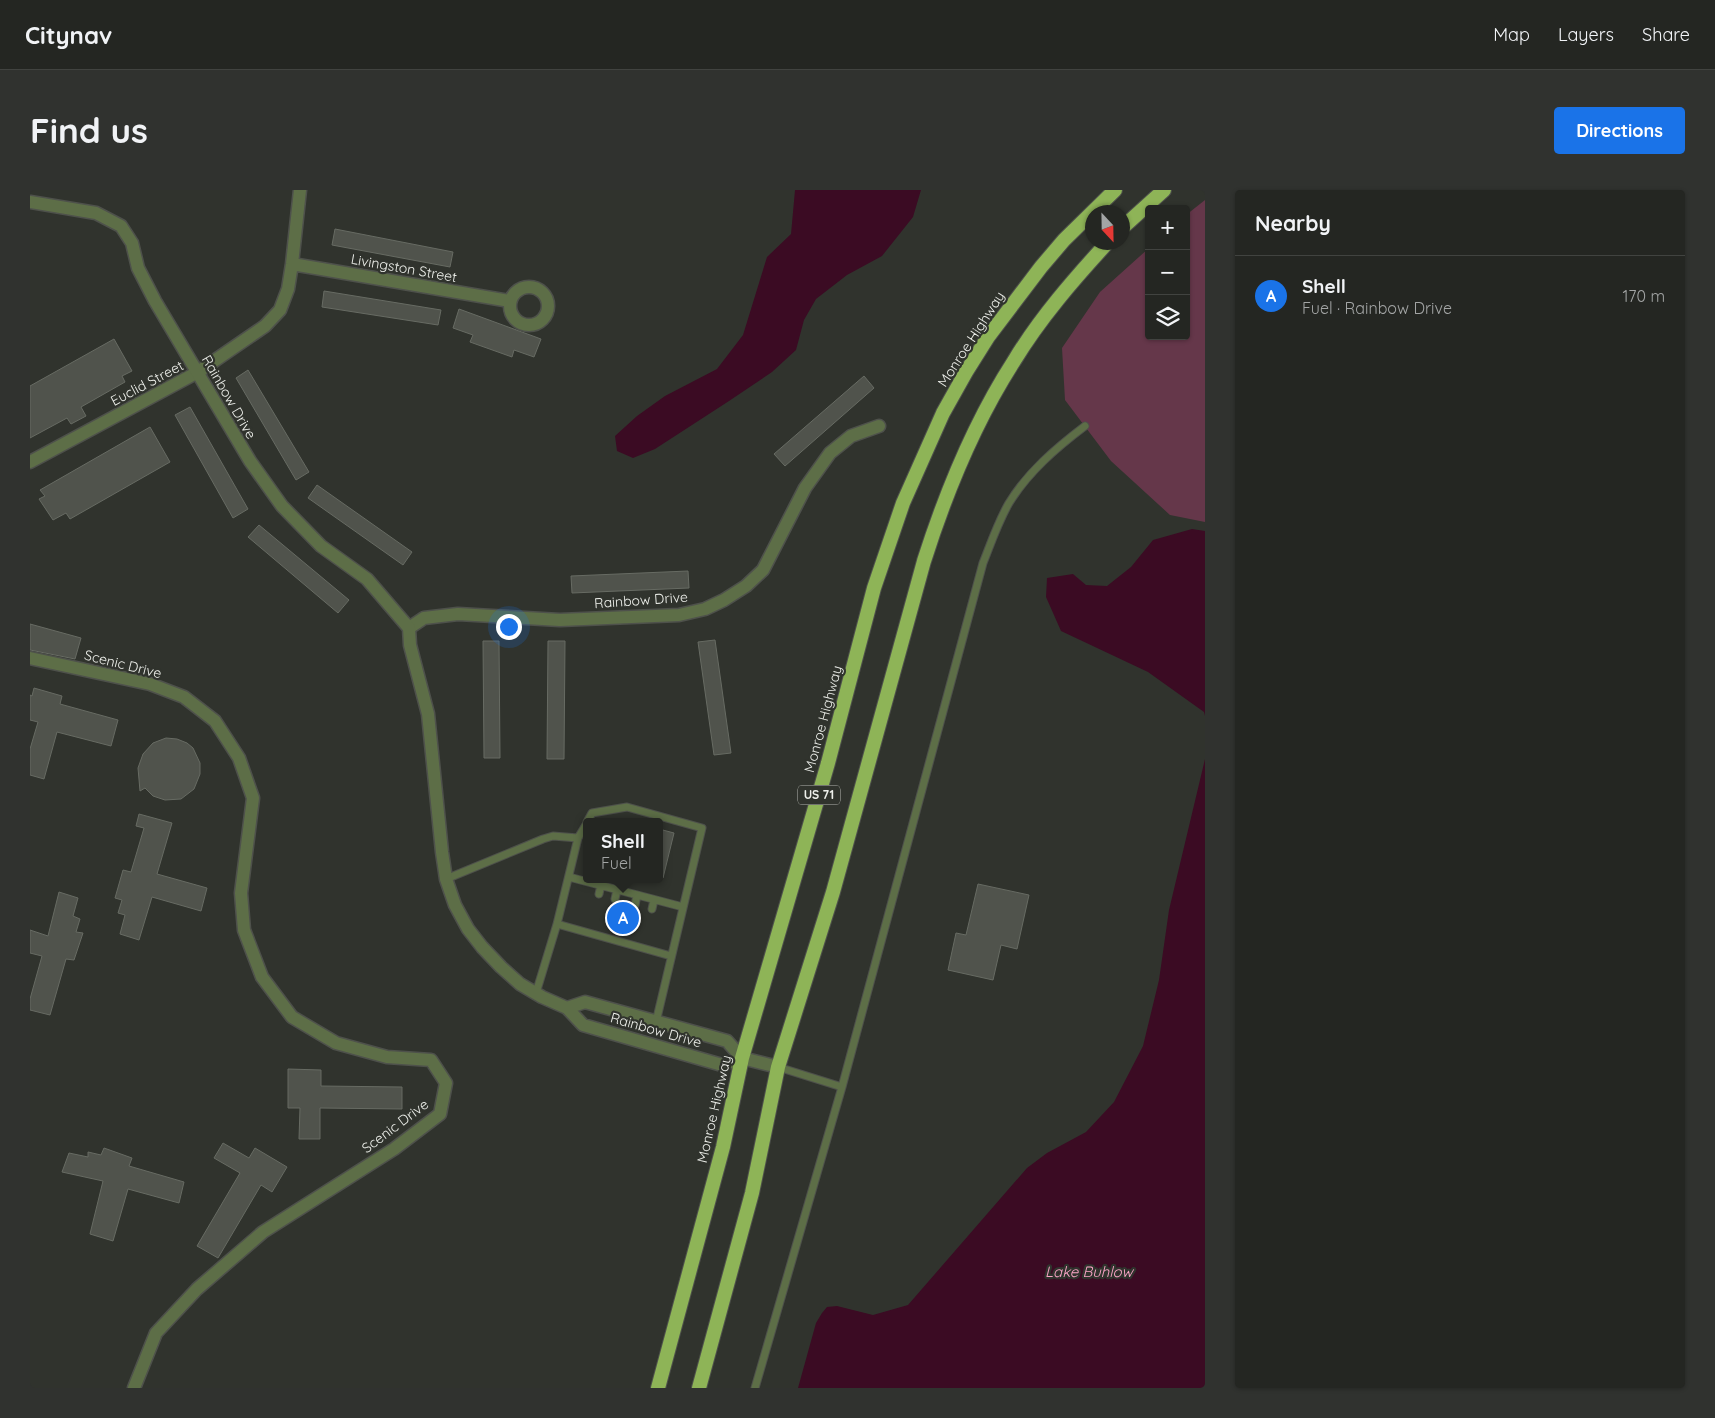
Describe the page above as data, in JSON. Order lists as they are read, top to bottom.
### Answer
{
  "streets": {
    "highway": ["Monroe Highway", "US 71"],
    "street": [
      "Livingston Street",
      "Euclid Street",
      "Rainbow Drive",
      "Scenic Drive"
    ]
  },
  "crossings": [
    ["Livingston Street", "Euclid Street"],
    ["Monroe Highway", "Rainbow Drive"],
    ["Euclid Street", "Rainbow Drive"],
    ["Rainbow Drive", "US 71"]
  ],
  "water": ["Lake Buhlow"],
  "north": "bottom",
  "page": {
    "header": "Citynav",
    "nav": ["Map", "Layers", "Share"],
    "buttons": "Directions",
    "title": "Find us",
    "heading": "Nearby",
    "map_buttons": ["+", "−"],
    "list": [
      {
        "mark": "A",
        "name": "Shell",
        "note": "Fuel · Rainbow Drive",
        "value": "170 m"
      }
    ],
    "popup": ["Shell", "Fuel"],
    "pins": "A"
  }
}
